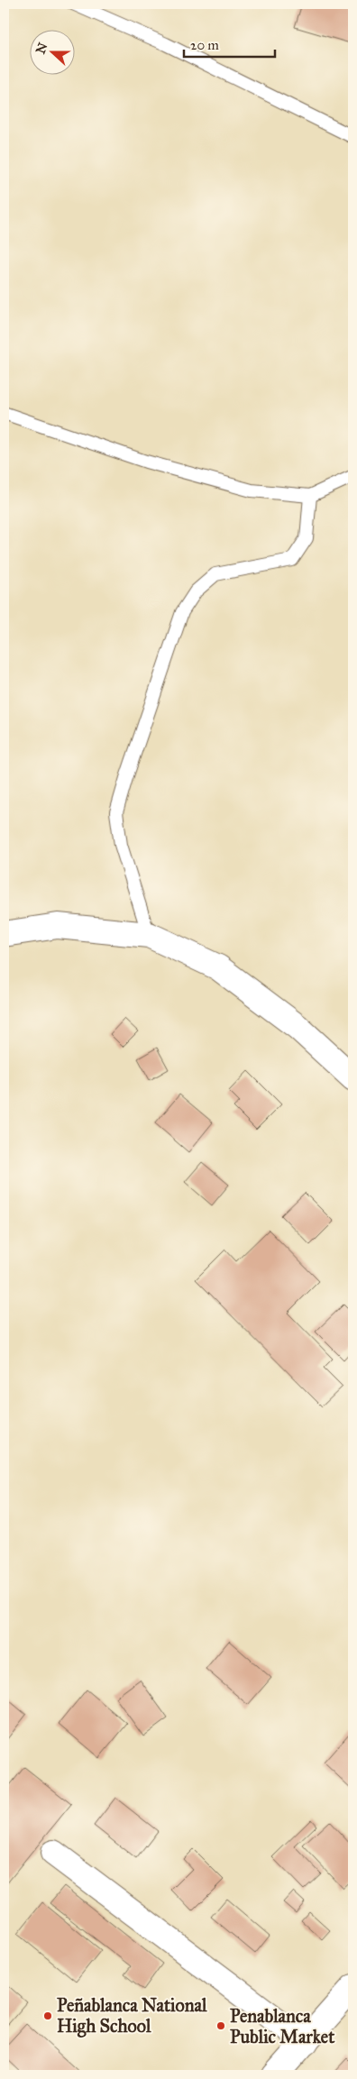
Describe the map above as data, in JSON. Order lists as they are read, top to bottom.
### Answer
{
  "places": ["Peñablanca National High School", "Penablanca Public Market"],
  "scale_bar": "20 m",
  "north": "left"
}
